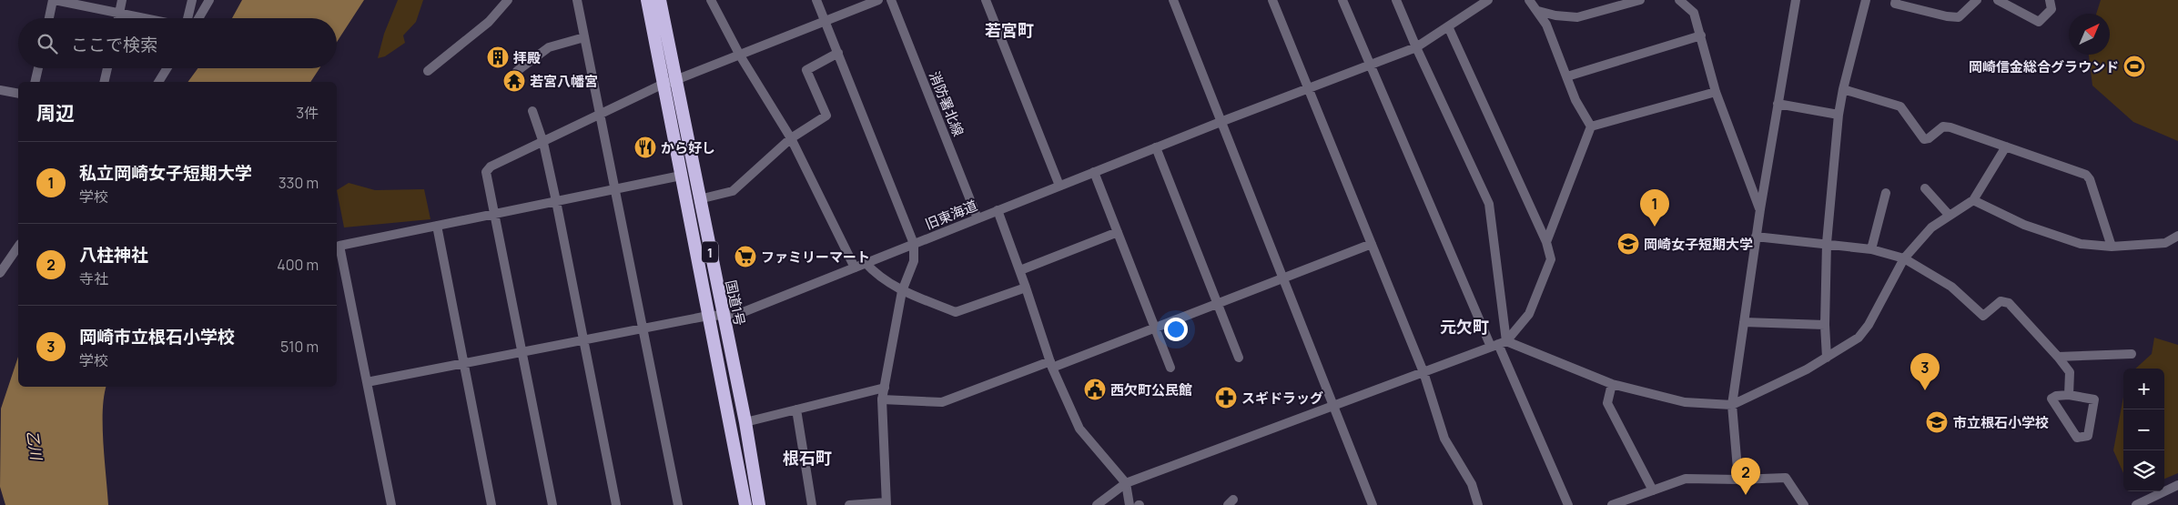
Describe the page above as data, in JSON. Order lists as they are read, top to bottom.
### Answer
{
  "streets": {
    "highway": ["1", "国道1号"],
    "street": ["消防署北線", "旧東海道"]
  },
  "crossings": [
    ["消防署北線", "旧東海道"]
  ],
  "districts": ["若宮町", "元欠町", "根石町"],
  "water": ["乙川"],
  "places": {
    "building": ["拝殿"],
    "sports": ["岡崎信金総合グラウンド"],
    "temple": ["若宮八幡宮"],
    "restaurant": ["から好し"],
    "school or university": ["岡崎女子短期大学", "市立根石小学校"],
    "supermarket": ["ファミリーマート"],
    "public building": ["西欠町公民館"],
    "pharmacy": ["スギドラッグ"]
  },
  "north": "top right",
  "page": {
    "search": "ここで検索",
    "heading": ["周辺", "3件"],
    "list": [
      {
        "mark": "1",
        "name": "私立岡崎女子短期大学",
        "note": "学校",
        "value": "330 m"
      },
      {
        "mark": "2",
        "name": "八柱神社",
        "note": "寺社",
        "value": "400 m"
      },
      {
        "mark": "3",
        "name": "岡崎市立根石小学校",
        "note": "学校",
        "value": "510 m"
      }
    ],
    "pins": ["1", "3", "2"],
    "map_buttons": ["+", "−"]
  }
}
